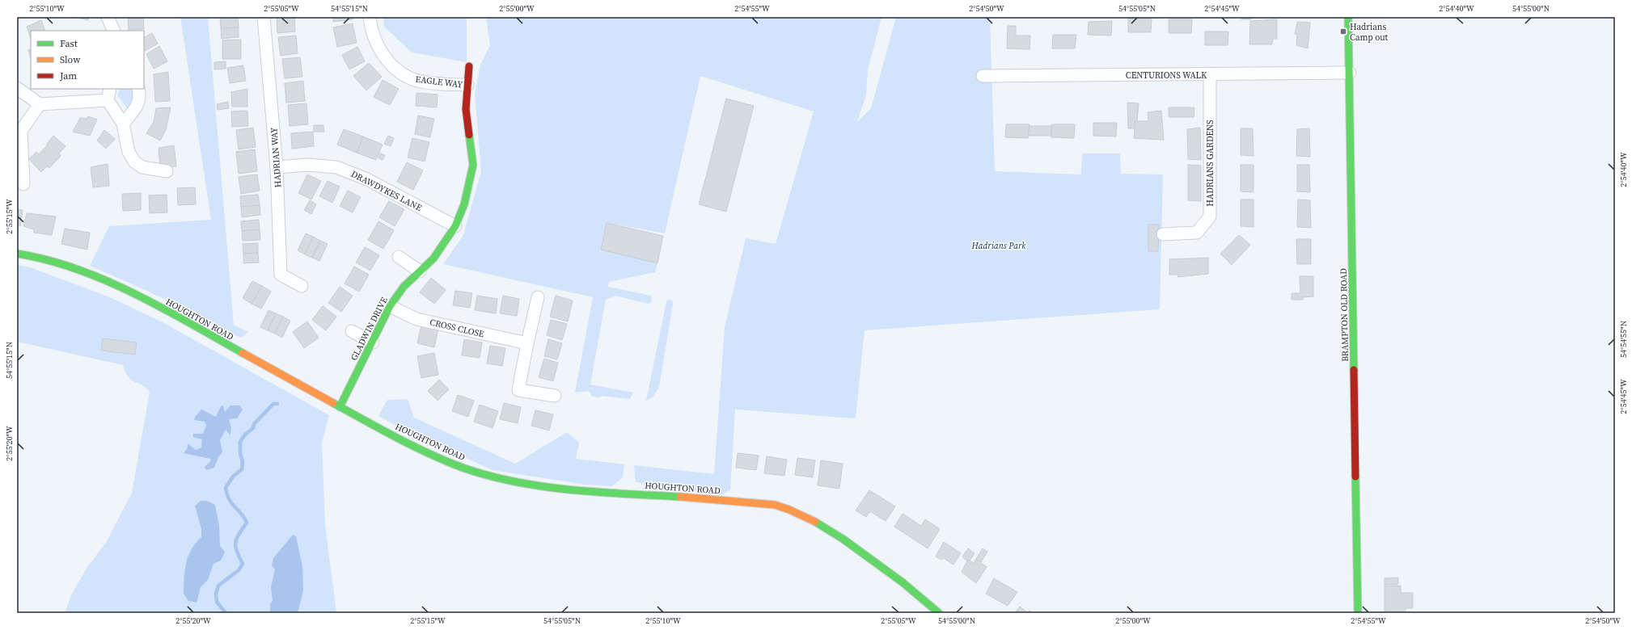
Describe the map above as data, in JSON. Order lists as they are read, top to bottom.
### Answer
{
  "streets": {
    "street": [
      "CENTURIONS WALK",
      "EAGLE WAY",
      "HADRIAN WAY",
      "HADRIANS GARDENS",
      "DRAWDYKES LANE",
      "BRAMPTON OLD ROAD",
      "HOUGHTON ROAD",
      "CROSS CLOSE",
      "GLADWIN DRIVE"
    ]
  },
  "crossings": [
    ["CENTURIONS WALK", "HADRIANS GARDENS"],
    ["CENTURIONS WALK", "BRAMPTON OLD ROAD"],
    ["EAGLE WAY", "GLADWIN DRIVE"],
    ["HADRIAN WAY", "DRAWDYKES LANE"],
    ["DRAWDYKES LANE", "GLADWIN DRIVE"],
    ["HOUGHTON ROAD", "GLADWIN DRIVE"],
    ["CROSS CLOSE", "GLADWIN DRIVE"]
  ],
  "parks": ["Hadrians Park"],
  "places": {
    "transit": ["Hadrians Camp out"]
  },
  "legend": ["Fast", "Slow", "Jam"],
  "coordinates": [
    "2°55'10\"W",
    "2°55'05\"W",
    "54°55'15\"N",
    "2°55'00\"W",
    "2°54'55\"W",
    "2°54'50\"W",
    "54°55'05\"N",
    "2°54'45\"W",
    "2°54'40\"W",
    "54°55'00\"N",
    "2°55'15\"W",
    "54°54'55\"N",
    "2°55'20\"W"
  ]
}
